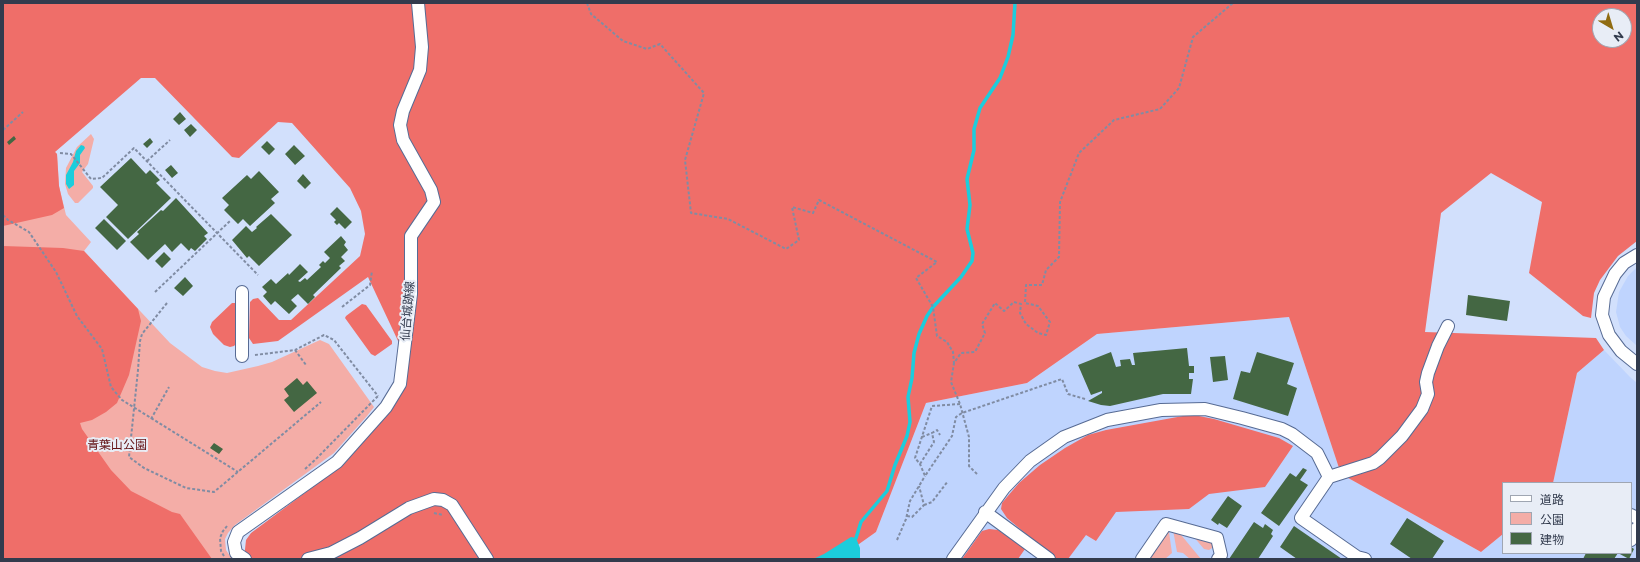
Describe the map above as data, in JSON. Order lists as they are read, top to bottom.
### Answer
{
  "streets": {
    "street": ["仙台城跡線"]
  },
  "parks": ["青葉山公園"],
  "legend": ["道路", "公園", "建物"],
  "north": "bottom right"
}
